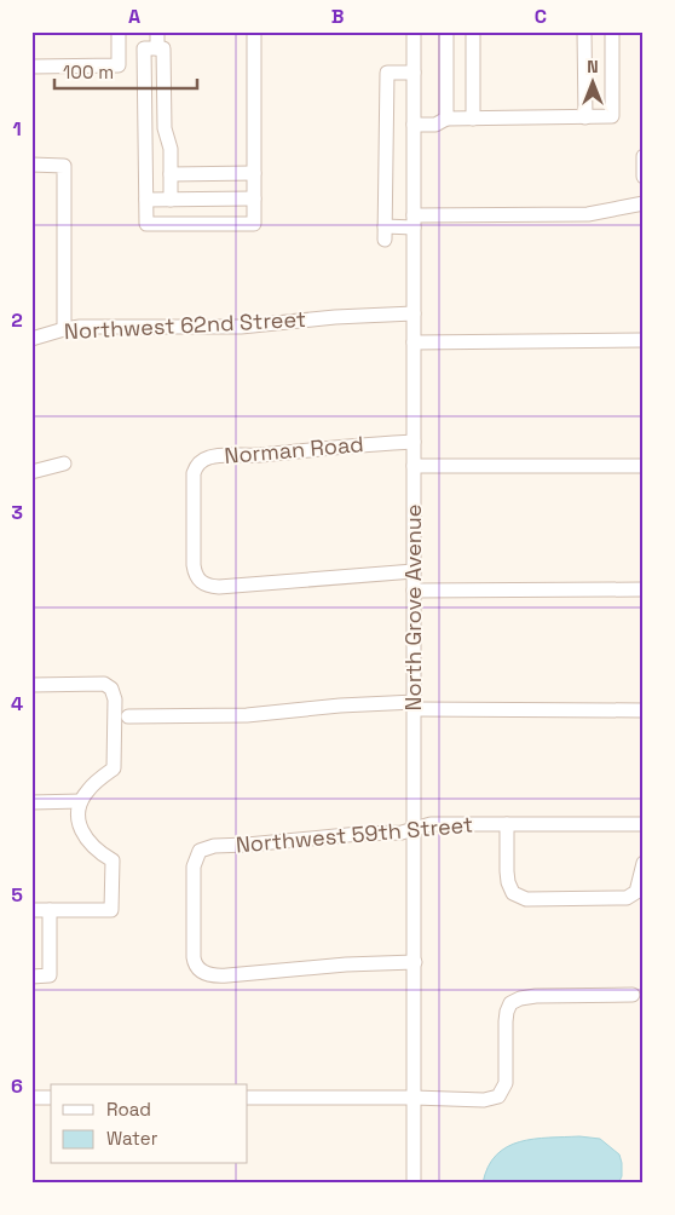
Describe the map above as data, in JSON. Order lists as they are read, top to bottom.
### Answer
{
  "streets": {
    "street": [
      "Northwest 62nd Street",
      "Norman Road",
      "North Grove Avenue",
      "Northwest 59th Street"
    ]
  },
  "crossings": [
    ["Northwest 62nd Street", "North Grove Avenue"],
    ["Norman Road", "North Grove Avenue"],
    ["North Grove Avenue", "Northwest 59th Street"]
  ],
  "legend": ["Road", "Water"],
  "scale_bar": "100 m",
  "north": "top",
  "grid": {
    "columns": ["A", "B", "C"],
    "rows": [
      "1",
      "2",
      "3",
      "4",
      "5",
      "6"
    ]
  }
}
